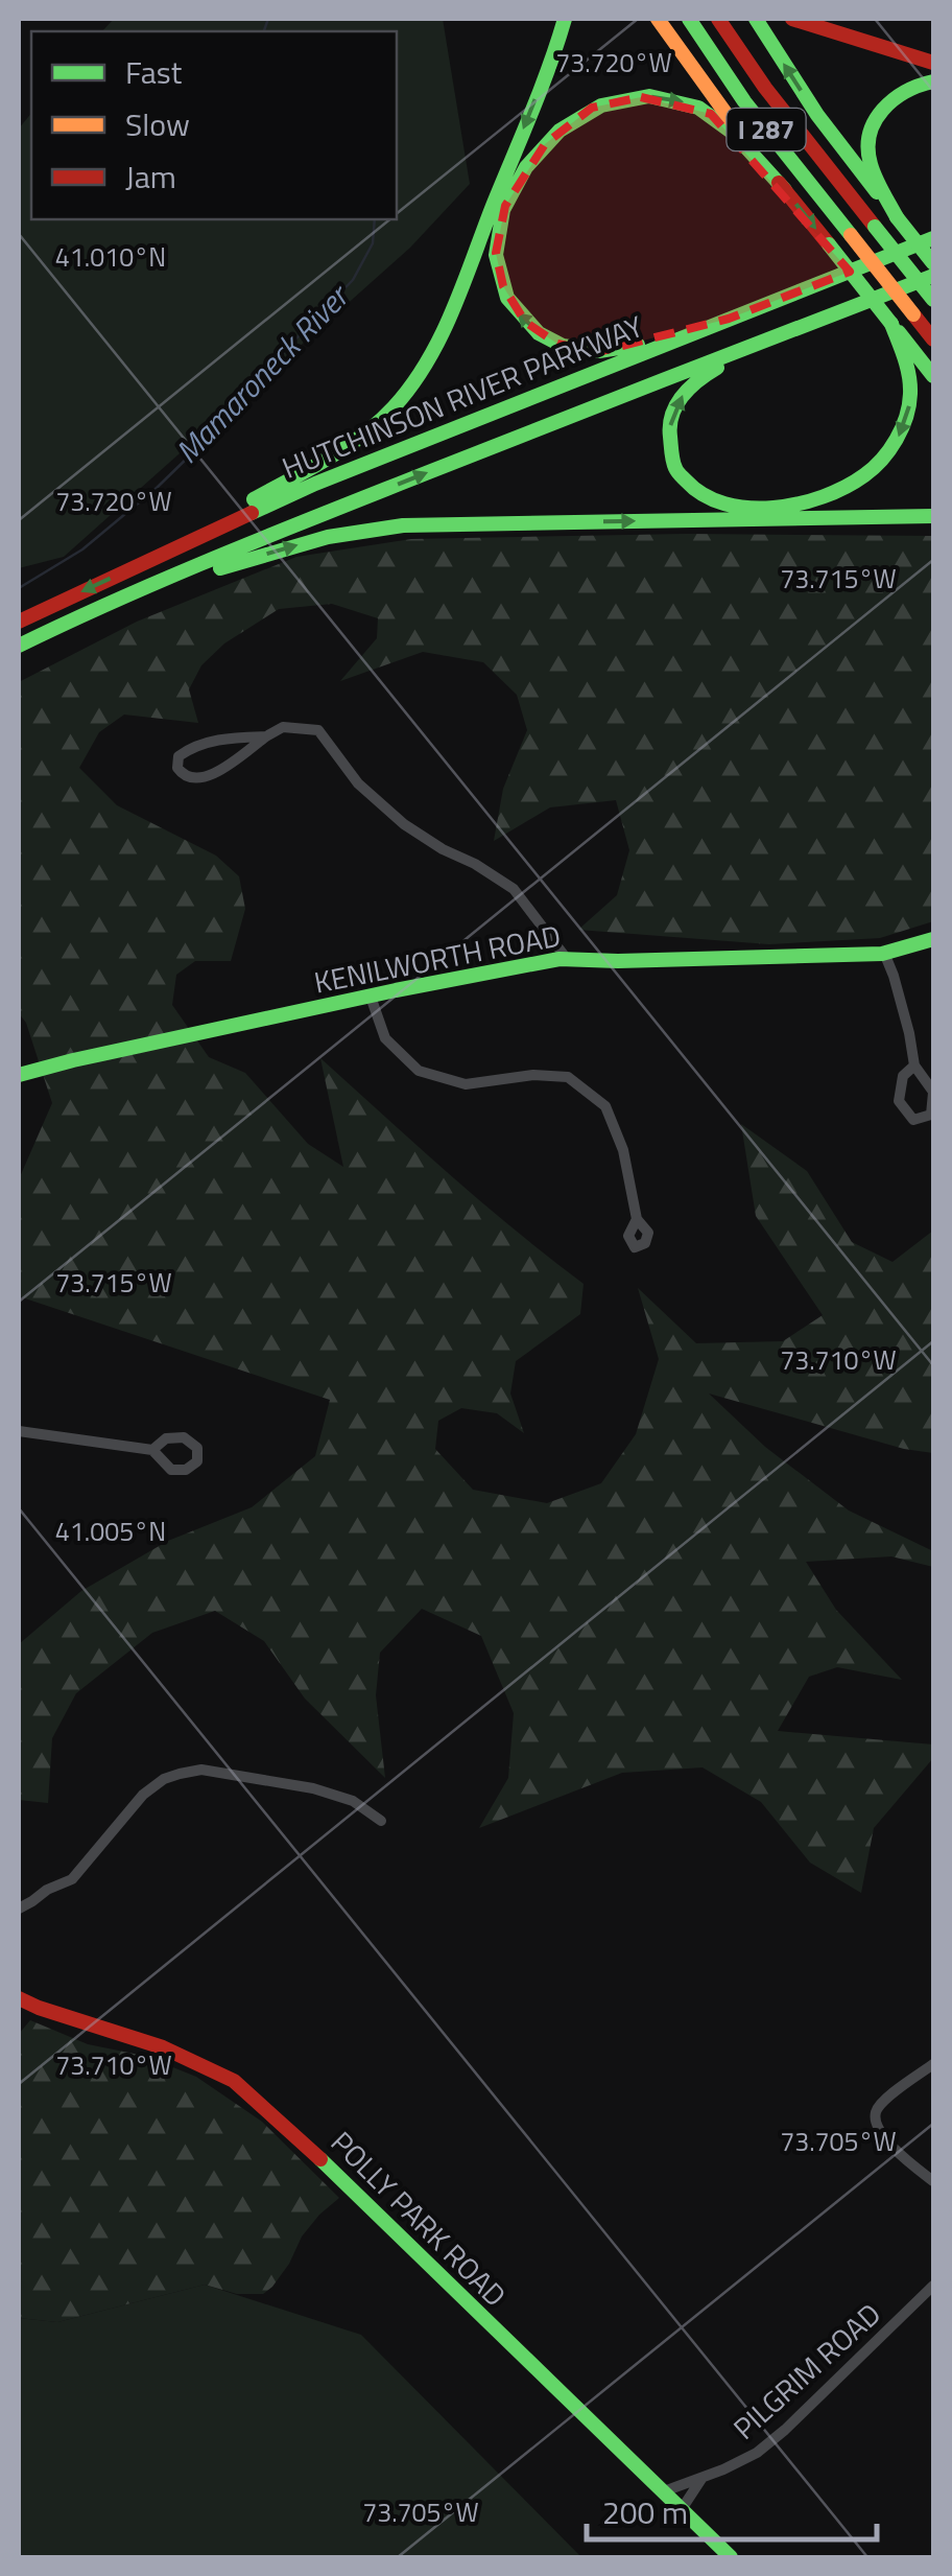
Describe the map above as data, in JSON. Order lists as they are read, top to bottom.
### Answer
{
  "streets": {
    "main road": [
      "I 287",
      "HUTCHINSON RIVER PARKWAY",
      "KENILWORTH ROAD",
      "POLLY PARK ROAD"
    ],
    "street": ["PILGRIM ROAD"]
  },
  "crossings": [
    ["POLLY PARK ROAD", "PILGRIM ROAD"]
  ],
  "water": ["Mamaroneck River"],
  "legend": ["Fast", "Slow", "Jam"],
  "scale_bar": "200 m",
  "coordinates": [
    "73.720°W",
    "41.010°N",
    "73.715°W",
    "73.710°W",
    "41.005°N",
    "73.705°W"
  ]
}
